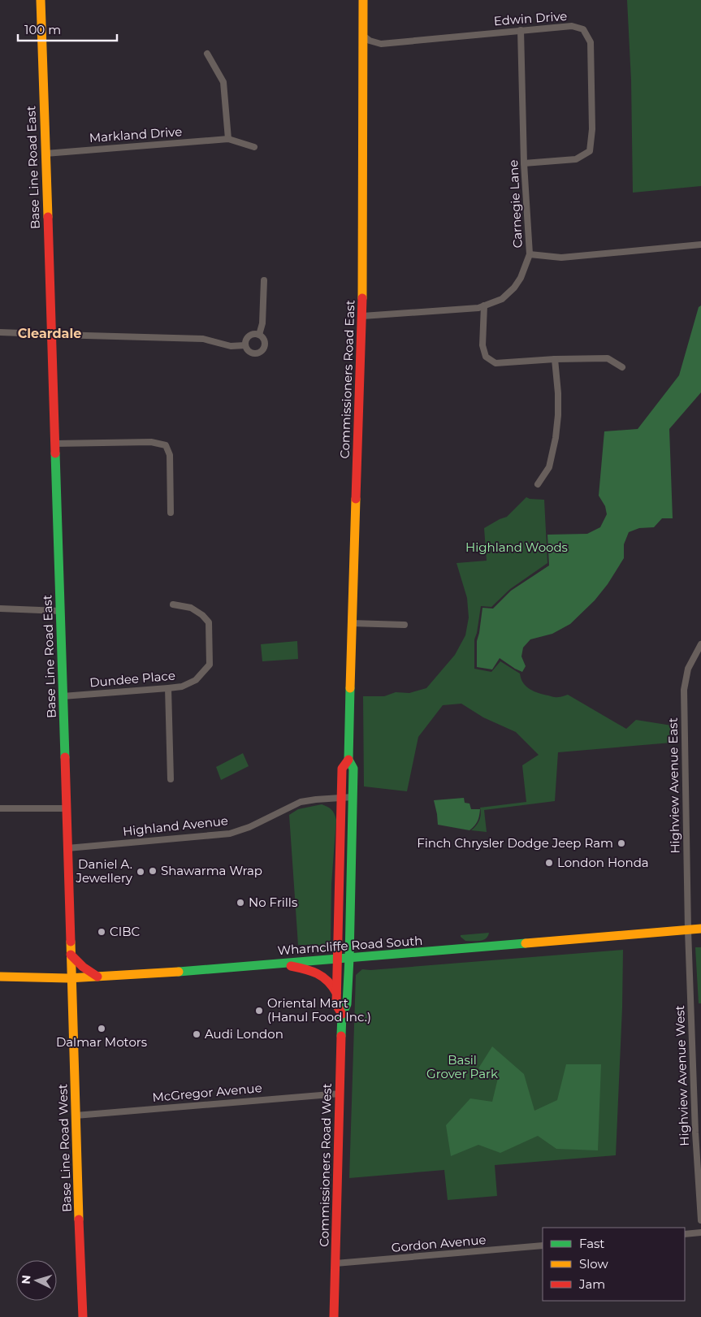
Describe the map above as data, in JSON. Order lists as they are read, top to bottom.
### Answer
{
  "streets": {
    "main road": [
      "Base Line Road East",
      "Commissioners Road East",
      "Wharncliffe Road South",
      "Base Line Road West",
      "Commissioners Road West"
    ],
    "street": [
      "Edwin Drive",
      "Markland Drive",
      "Carnegie Lane",
      "Dundee Place",
      "Highview Avenue East",
      "Highland Avenue",
      "Highview Avenue West",
      "McGregor Avenue",
      "Gordon Avenue"
    ]
  },
  "crossings": [
    ["Edwin Drive", "Carnegie Lane"],
    ["Edwin Drive", "Commissioners Road East"],
    ["Markland Drive", "Base Line Road East"],
    ["Base Line Road East", "Dundee Place"],
    ["Base Line Road East", "Highland Avenue"],
    ["Base Line Road East", "Wharncliffe Road South"],
    ["Base Line Road East", "Base Line Road West"],
    ["Carnegie Lane", "Commissioners Road East"],
    ["Commissioners Road East", "Highland Avenue"],
    ["Commissioners Road East", "Wharncliffe Road South"],
    ["Commissioners Road East", "Commissioners Road West"],
    ["Highview Avenue East", "Wharncliffe Road South"],
    ["Highview Avenue East", "Highview Avenue West"],
    ["Wharncliffe Road South", "Highview Avenue West"],
    ["Wharncliffe Road South", "Base Line Road West"],
    ["Wharncliffe Road South", "Commissioners Road West"],
    ["McGregor Avenue", "Base Line Road West"],
    ["McGregor Avenue", "Commissioners Road West"],
    ["Commissioners Road West", "Gordon Avenue"]
  ],
  "districts": ["Cleardale"],
  "parks": ["Highland Woods", "Basil Grover Park"],
  "places": [
    "Finch Chrysler Dodge Jeep Ram",
    "London Honda",
    "Shawarma Wrap",
    "Daniel A. Jewellery",
    "No Frills",
    "CIBC",
    "Oriental Mart (Hanul Food Inc.)",
    "Dalmar Motors",
    "Audi London"
  ],
  "legend": ["Fast", "Slow", "Jam"],
  "scale_bar": "100 m",
  "north": "left"
}
